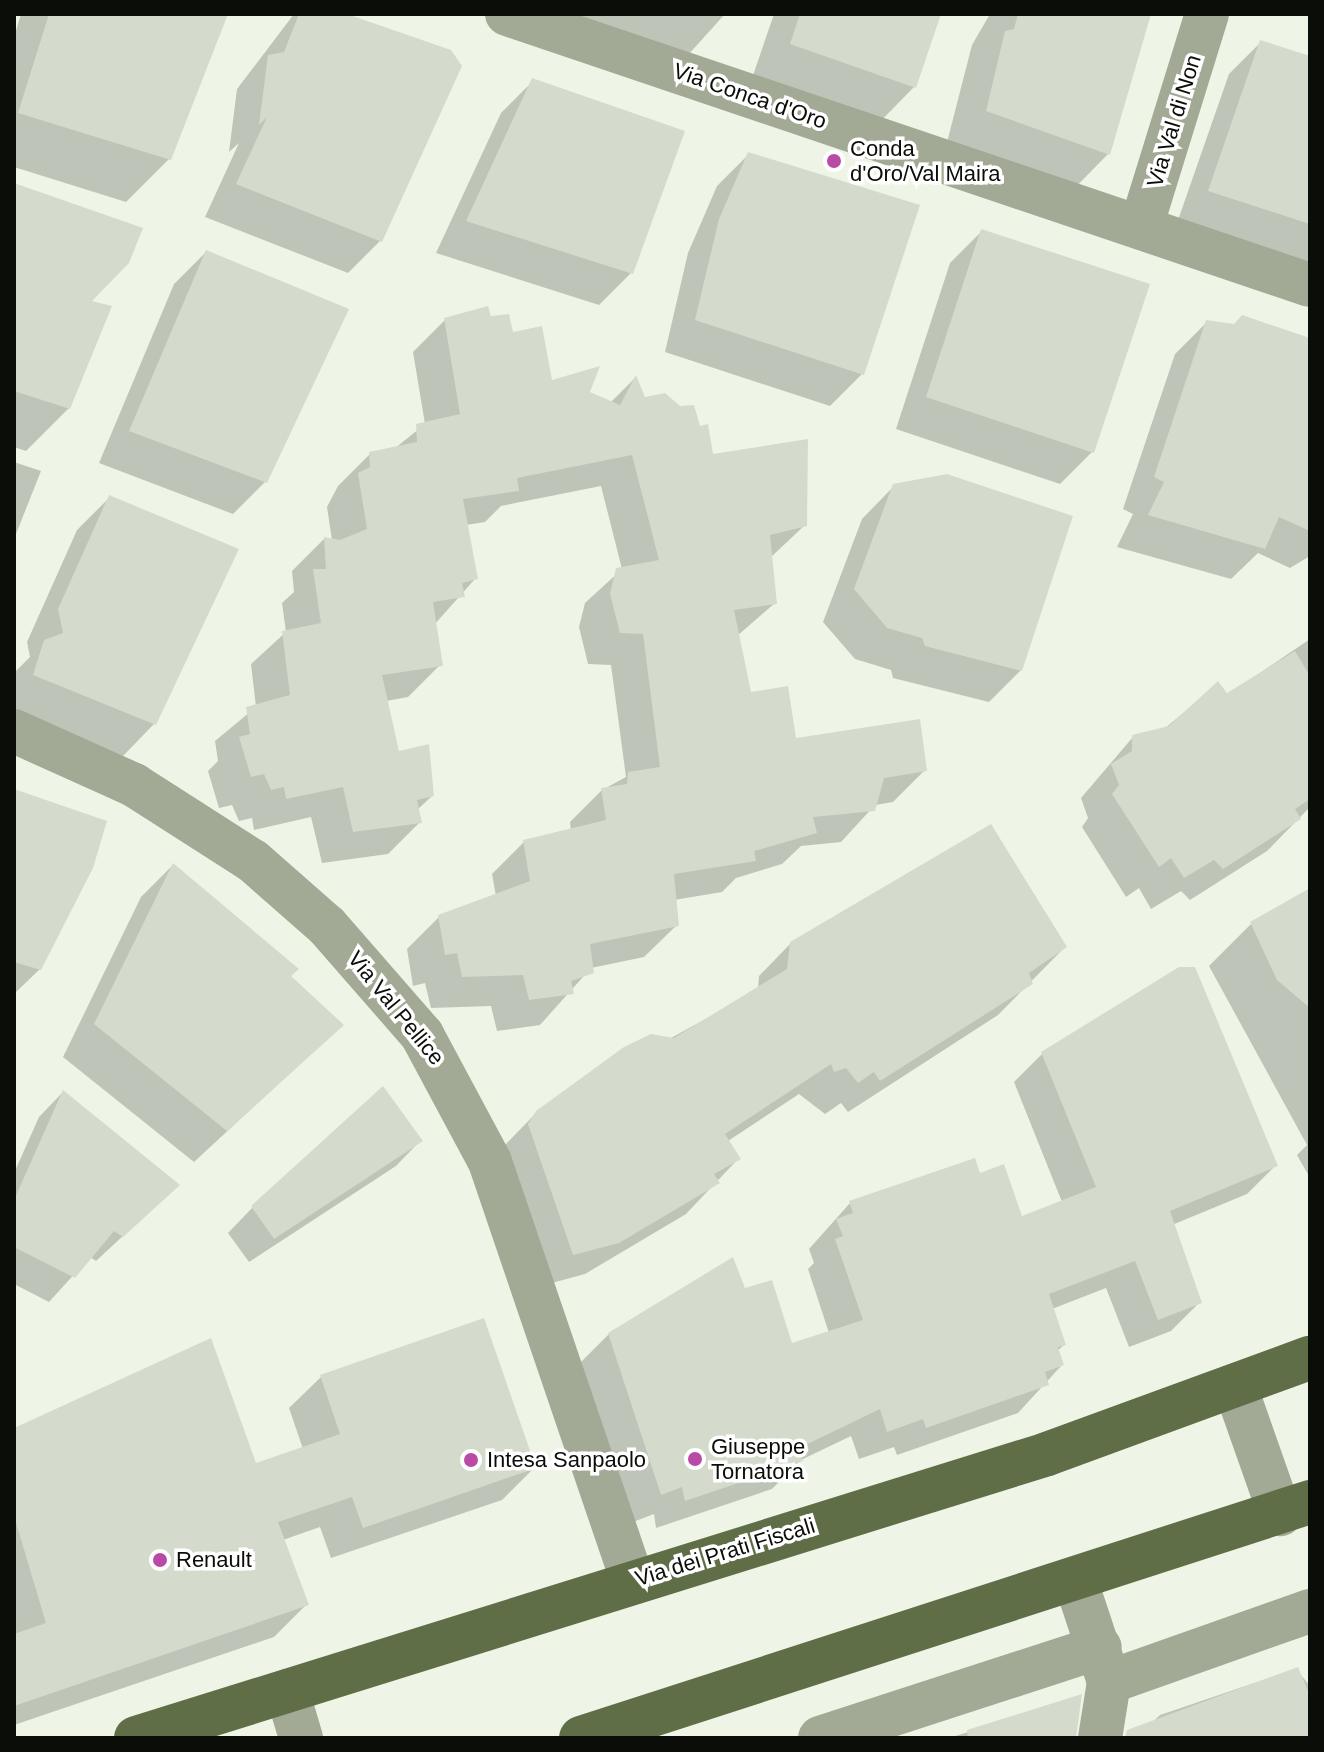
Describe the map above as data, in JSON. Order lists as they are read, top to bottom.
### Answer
{
  "streets": {
    "main road": ["Via dei Prati Fiscali"],
    "street": ["Via Conca d'Oro", "Via Val di Non", "Via Val Pellice"]
  },
  "crossings": [
    ["Via Conca d'Oro", "Via Val di Non"],
    ["Via Val Pellice", "Via dei Prati Fiscali"]
  ],
  "places": [
    "Conda d'Oro/Val Maira",
    "Giuseppe Tornatora",
    "Intesa Sanpaolo",
    "Renault"
  ]
}
